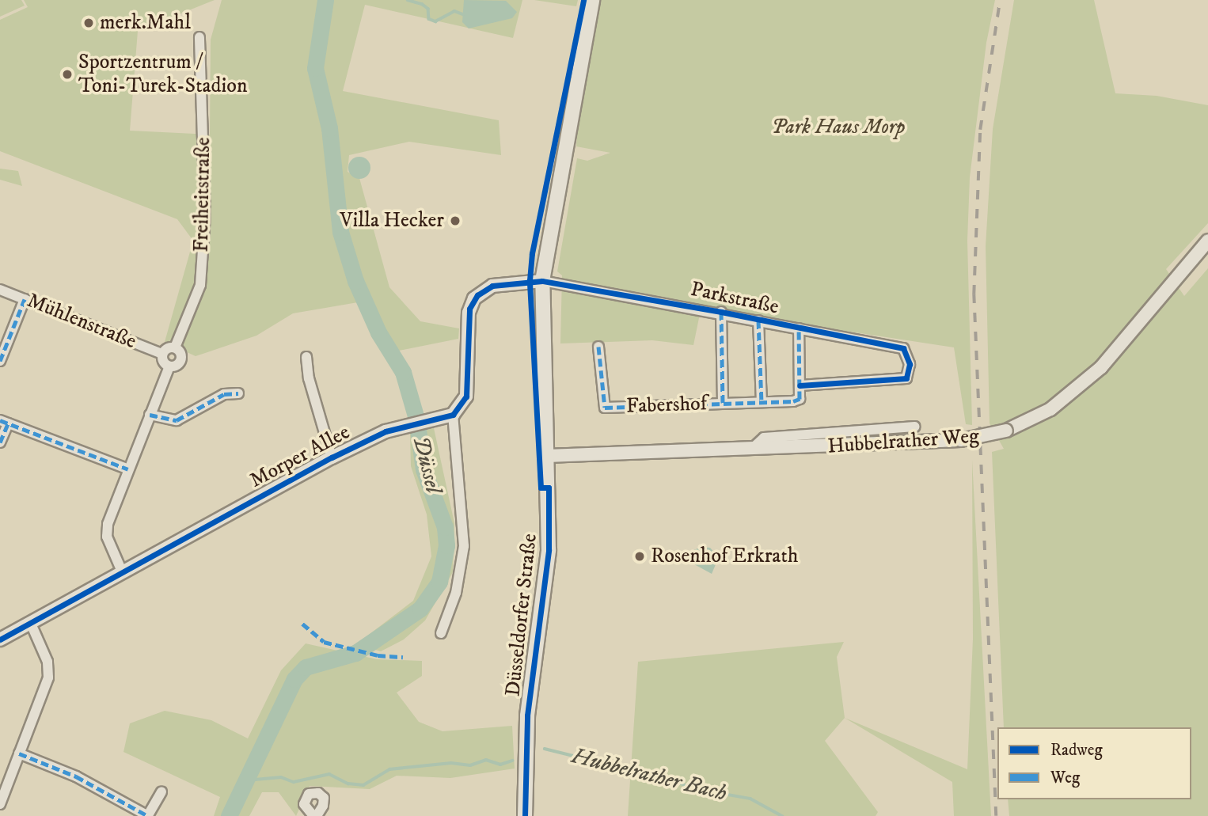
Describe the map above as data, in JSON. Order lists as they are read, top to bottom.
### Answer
{
  "streets": {
    "main road": ["Düsseldorfer Straße"],
    "street": [
      "Freiheitstraße",
      "Parkstraße",
      "Mühlenstraße",
      "Fabershof",
      "Hubbelrather Weg",
      "Morper Allee"
    ]
  },
  "crossings": [
    ["Freiheitstraße", "Mühlenstraße"],
    ["Freiheitstraße", "Morper Allee"],
    ["Parkstraße", "Fabershof"],
    ["Parkstraße", "Düsseldorfer Straße"],
    ["Hubbelrather Weg", "Düsseldorfer Straße"]
  ],
  "water": ["Düssel", "Hubbelrather Bach"],
  "parks": ["Park Haus Morp"],
  "places": [
    "merk.Mahl",
    "Sportzentrum / Toni-Turek-Stadion",
    "Villa Hecker",
    "Rosenhof Erkrath"
  ],
  "legend": ["Radweg", "Weg"]
}
